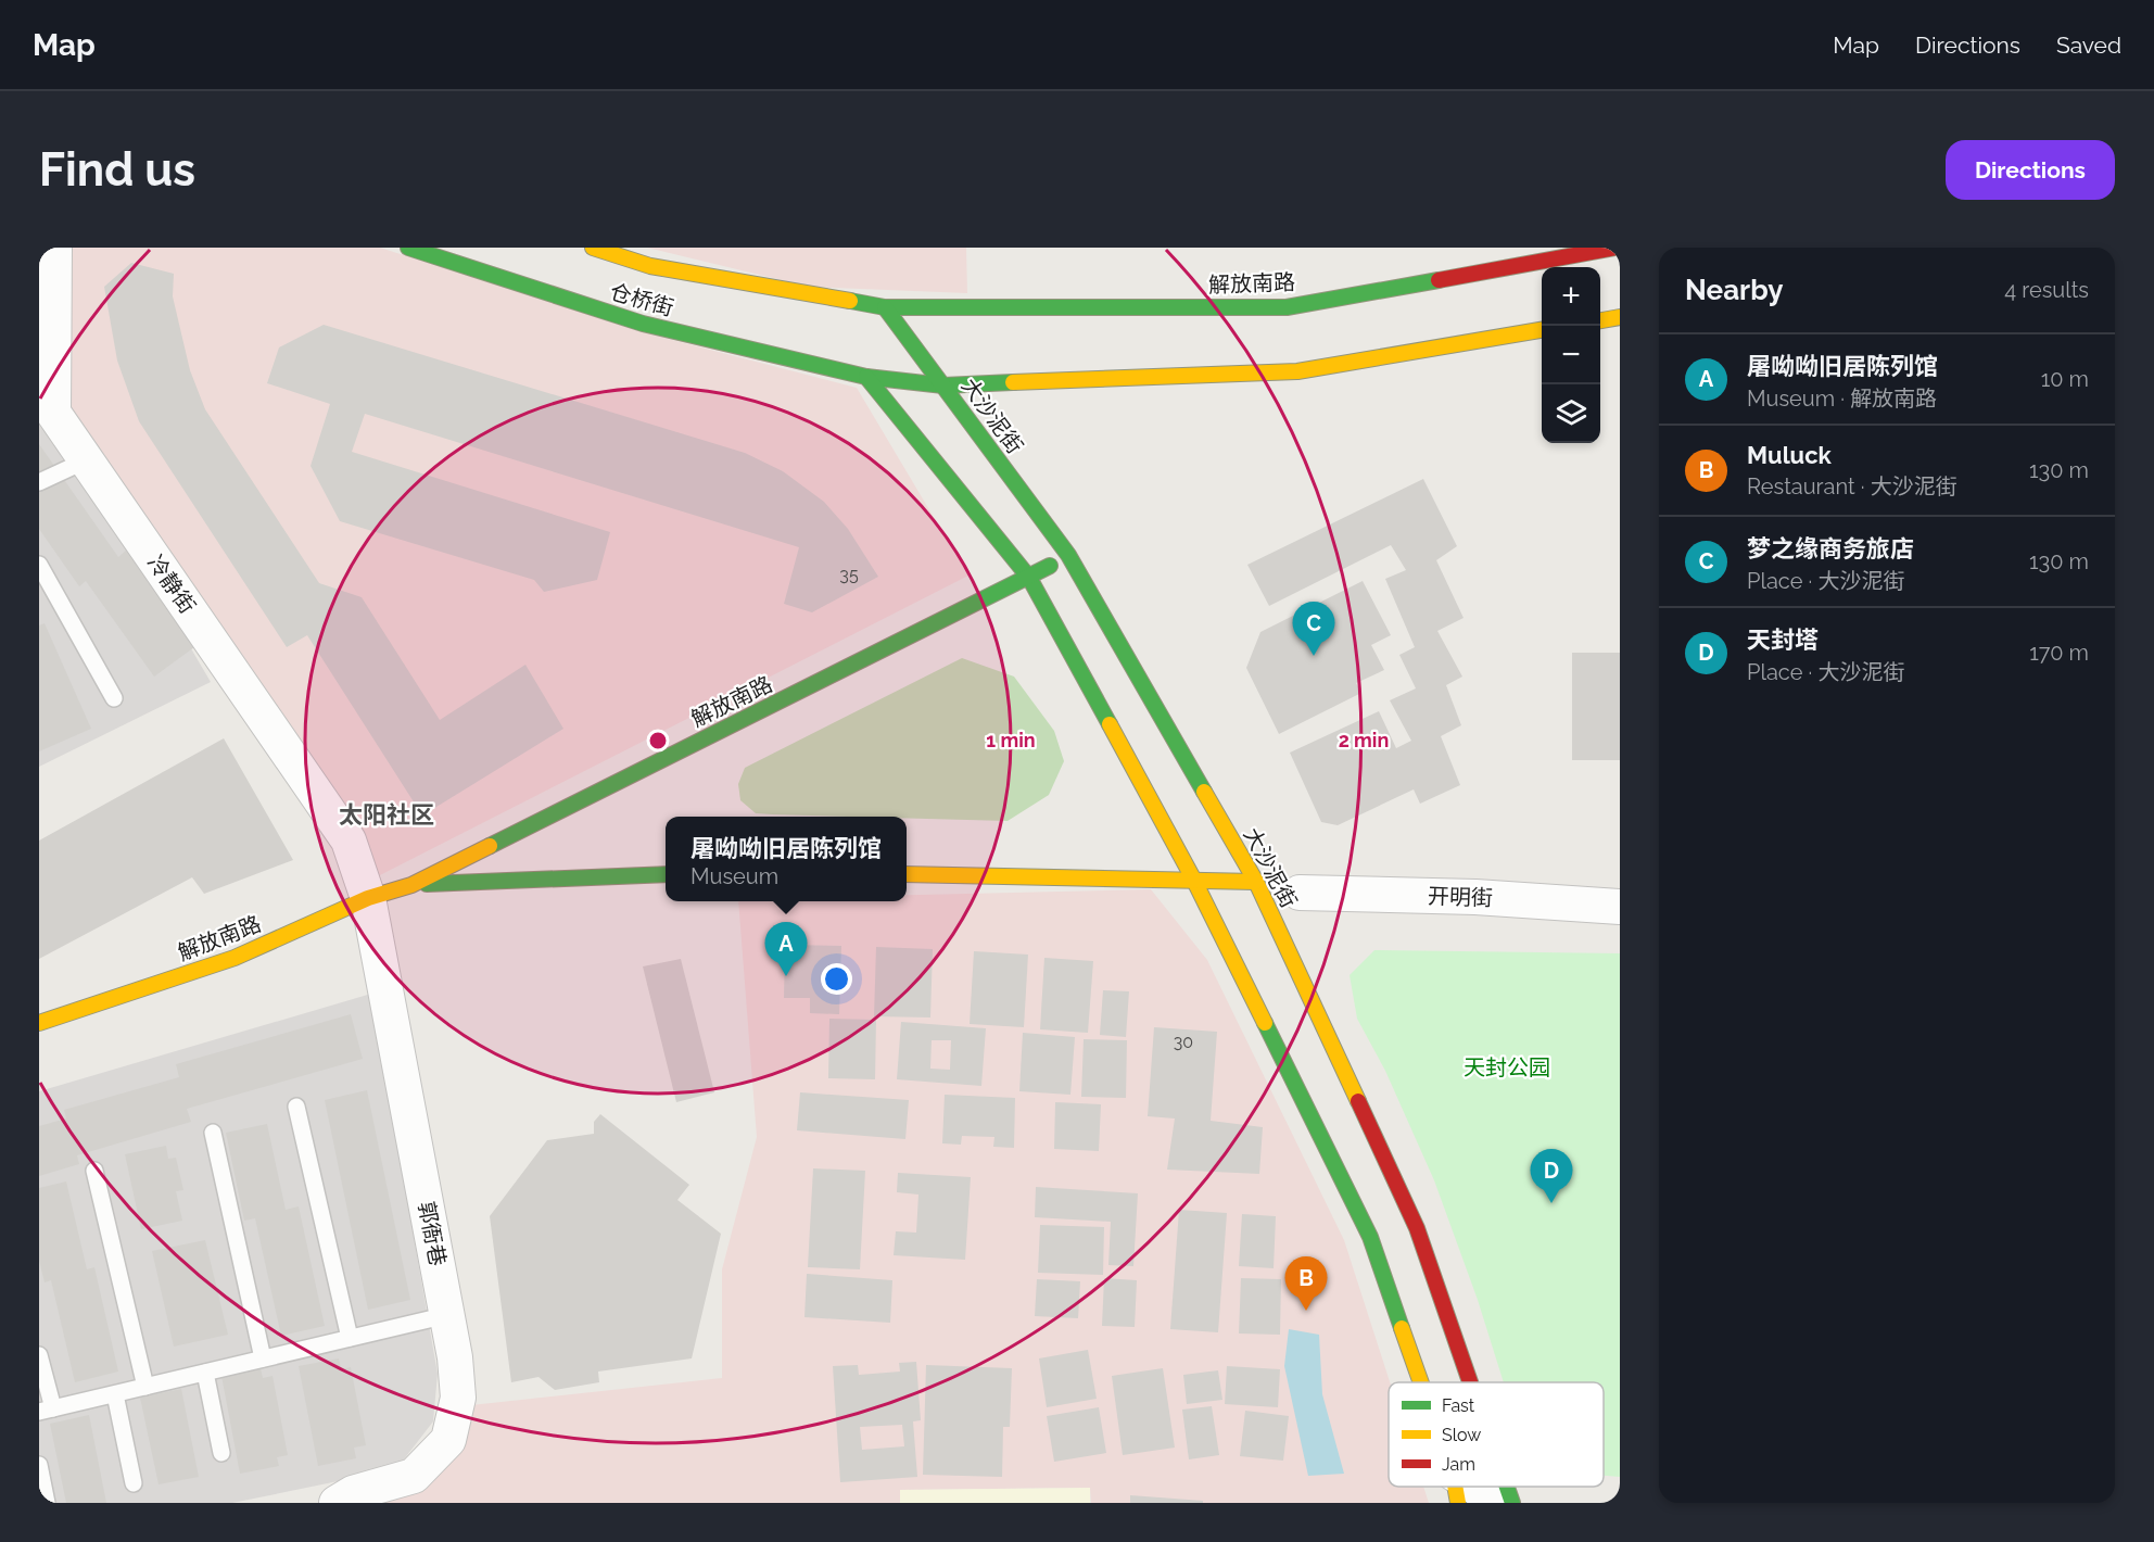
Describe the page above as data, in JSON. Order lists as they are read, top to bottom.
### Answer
{
  "streets": {
    "main road": ["解放南路", "仓桥街", "大沙泥街"],
    "street": ["冷静街", "开明街", "郭衙巷"]
  },
  "crossings": [
    ["解放南路", "仓桥街"],
    ["解放南路", "大沙泥街"],
    ["解放南路", "冷静街"],
    ["解放南路", "郭衙巷"],
    ["仓桥街", "大沙泥街"],
    ["冷静街", "郭衙巷"]
  ],
  "districts": ["太阳社区"],
  "parks": ["天封公园"],
  "house_numbers": ["35", "30"],
  "legend": ["Fast", "Slow", "Jam"],
  "page": {
    "header": "Map",
    "nav": ["Map", "Directions", "Saved"],
    "buttons": "Directions",
    "title": "Find us",
    "heading": ["Nearby", "4 results"],
    "map_buttons": ["+", "−"],
    "list": [
      {
        "mark": "A",
        "name": "屠呦呦旧居陈列馆",
        "note": "Museum · 解放南路",
        "value": "10 m"
      },
      {
        "mark": "B",
        "name": "Muluck",
        "note": "Restaurant · 大沙泥街",
        "value": "130 m"
      },
      {
        "mark": "C",
        "name": "梦之缘商务旅店",
        "note": "Place · 大沙泥街",
        "value": "130 m"
      },
      {
        "mark": "D",
        "name": "天封塔",
        "note": "Place · 大沙泥街",
        "value": "170 m"
      }
    ],
    "pins": [
      "C",
      "A",
      "D",
      "B"
    ],
    "popup": ["屠呦呦旧居陈列馆", "Museum"]
  },
  "rings": ["1 min", "2 min"]
}
